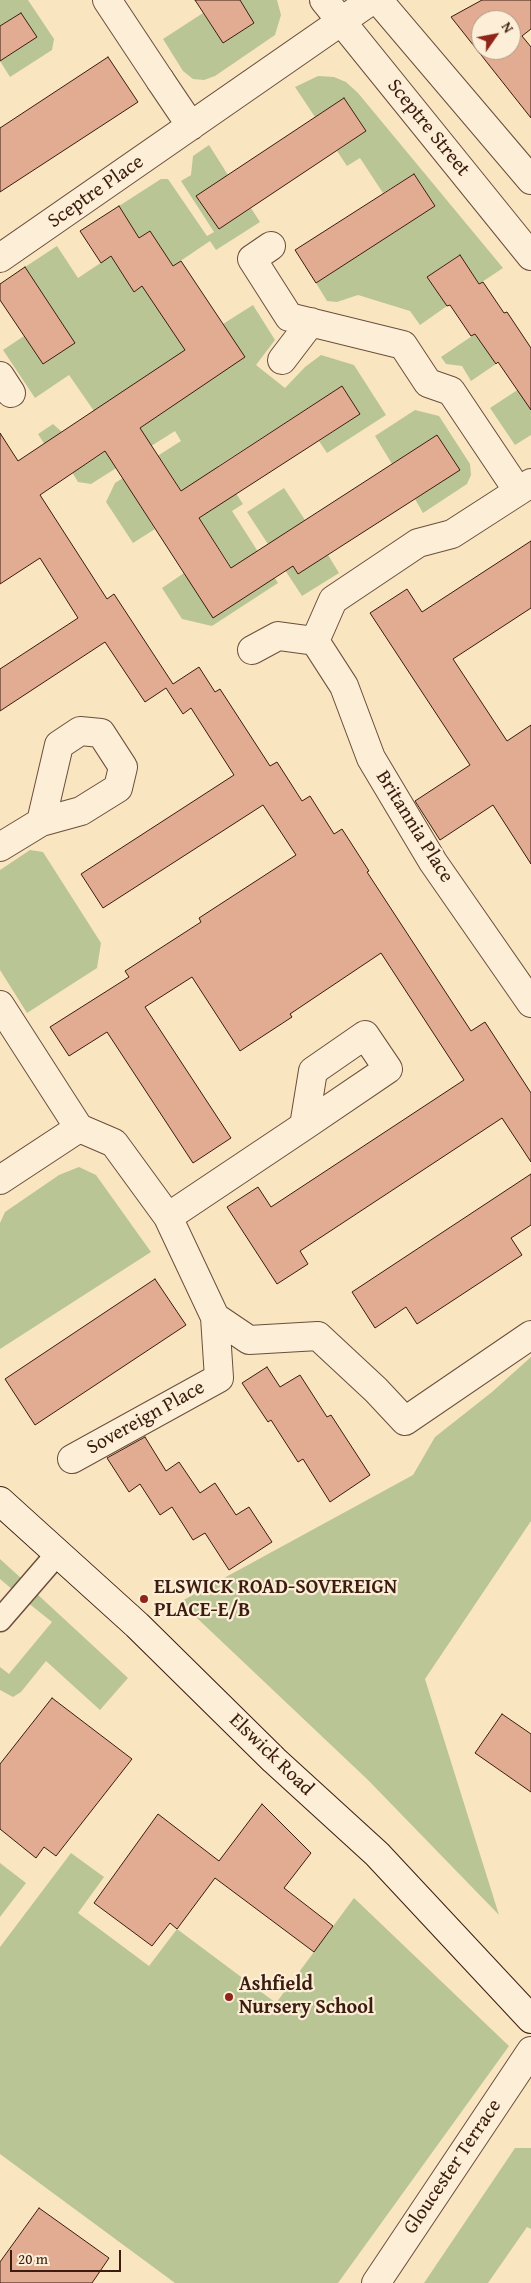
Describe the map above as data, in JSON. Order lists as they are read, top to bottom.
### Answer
{
  "streets": {
    "street": [
      "Sceptre Street",
      "Sceptre Place",
      "Britannia Place",
      "Sovereign Place",
      "Elswick Road",
      "Gloucester Terrace"
    ]
  },
  "crossings": [
    ["Sceptre Street", "Sceptre Place"]
  ],
  "places": ["ELSWICK ROAD-SOVEREIGN PLACE-E/B", "Ashfield Nursery School"],
  "scale_bar": "20 m",
  "north": "top right"
}
